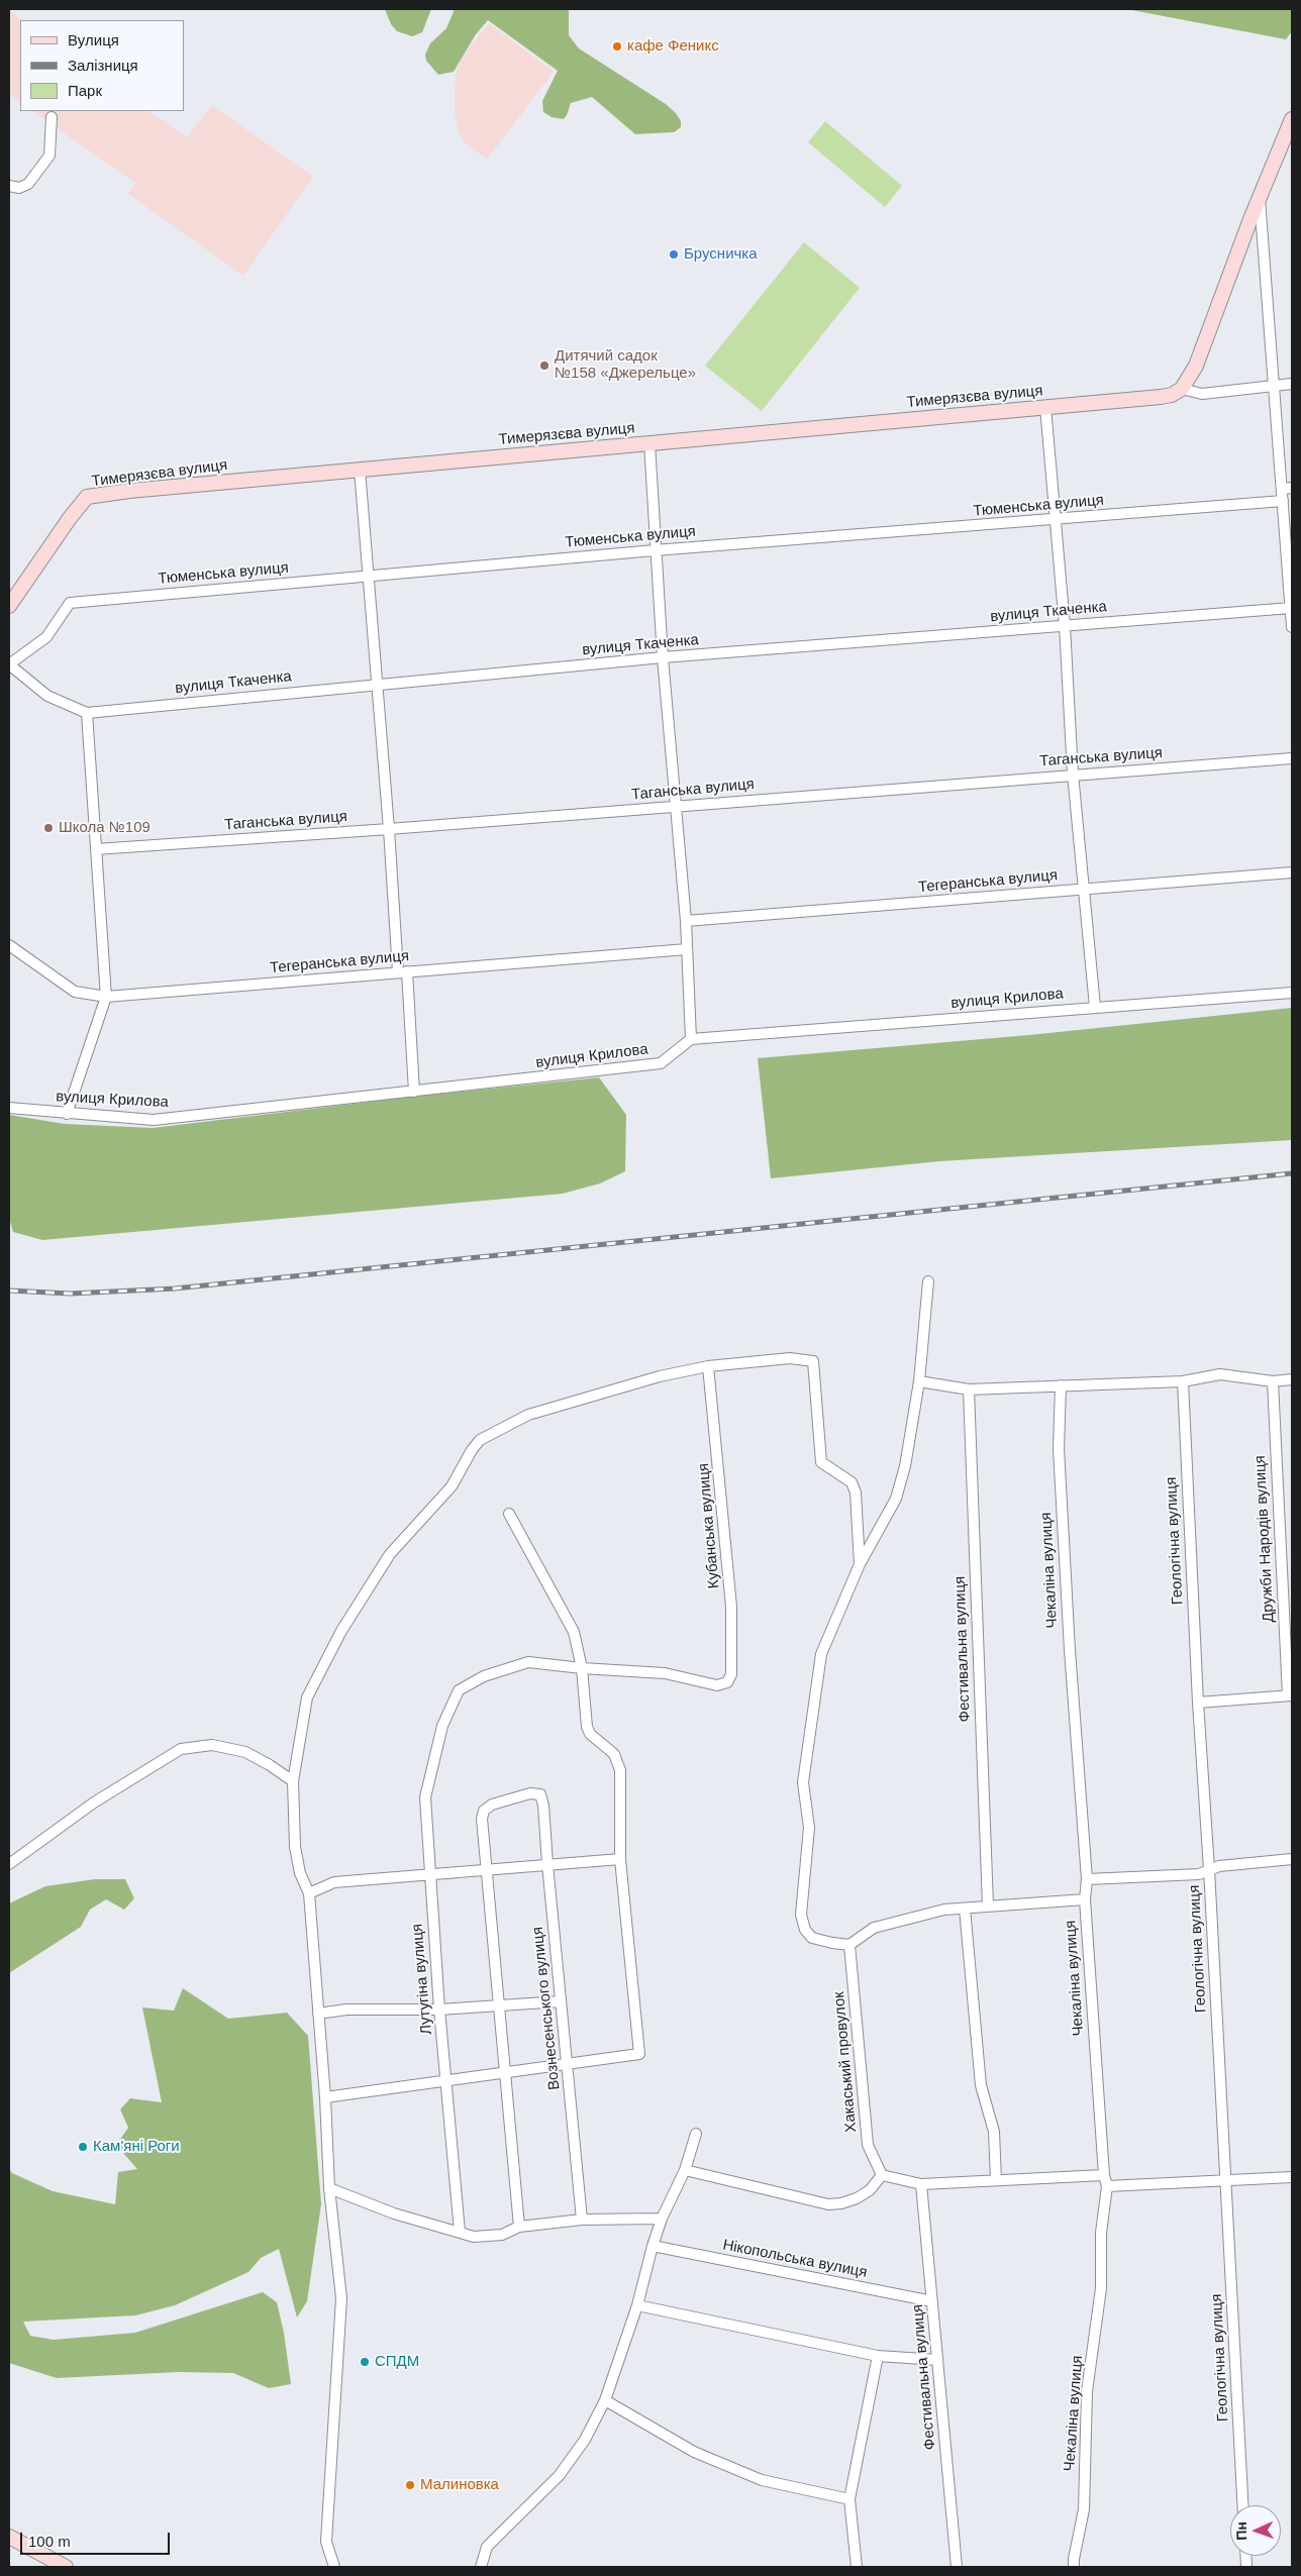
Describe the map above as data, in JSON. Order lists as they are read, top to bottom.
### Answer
{
  "streets": {
    "street": [
      "Тимерязєва вулиця",
      "Тюменська вулиця",
      "вулиця Ткаченка",
      "Таганська вулиця",
      "Тегеранська вулиця",
      "вулиця Крилова",
      "Кубанська вулиця",
      "Дружби Народів вулиця",
      "Геологічна вулиця",
      "Чекаліна вулиця",
      "Фестивальна вулиця",
      "Лутугіна вулиця",
      "Вознесенського вулиця",
      "Хакаський провулок",
      "Нікопольська вулиця"
    ]
  },
  "crossings": [
    ["Тюменська вулиця", "вулиця Ткаченка"],
    ["Кубанська вулиця", "Лутугіна вулиця"],
    ["Фестивальна вулиця", "Нікопольська вулиця"]
  ],
  "places": [
    "кафе Феникс",
    "Брусничка",
    "Дитячий садок №158 «Джерельце»",
    "Школа №109",
    "Кам'яні Роги",
    "СПДМ",
    "Малиновка"
  ],
  "legend": ["Вулиця", "Залізниця", "Парк"],
  "scale_bar": "100 m",
  "north": "left"
}
